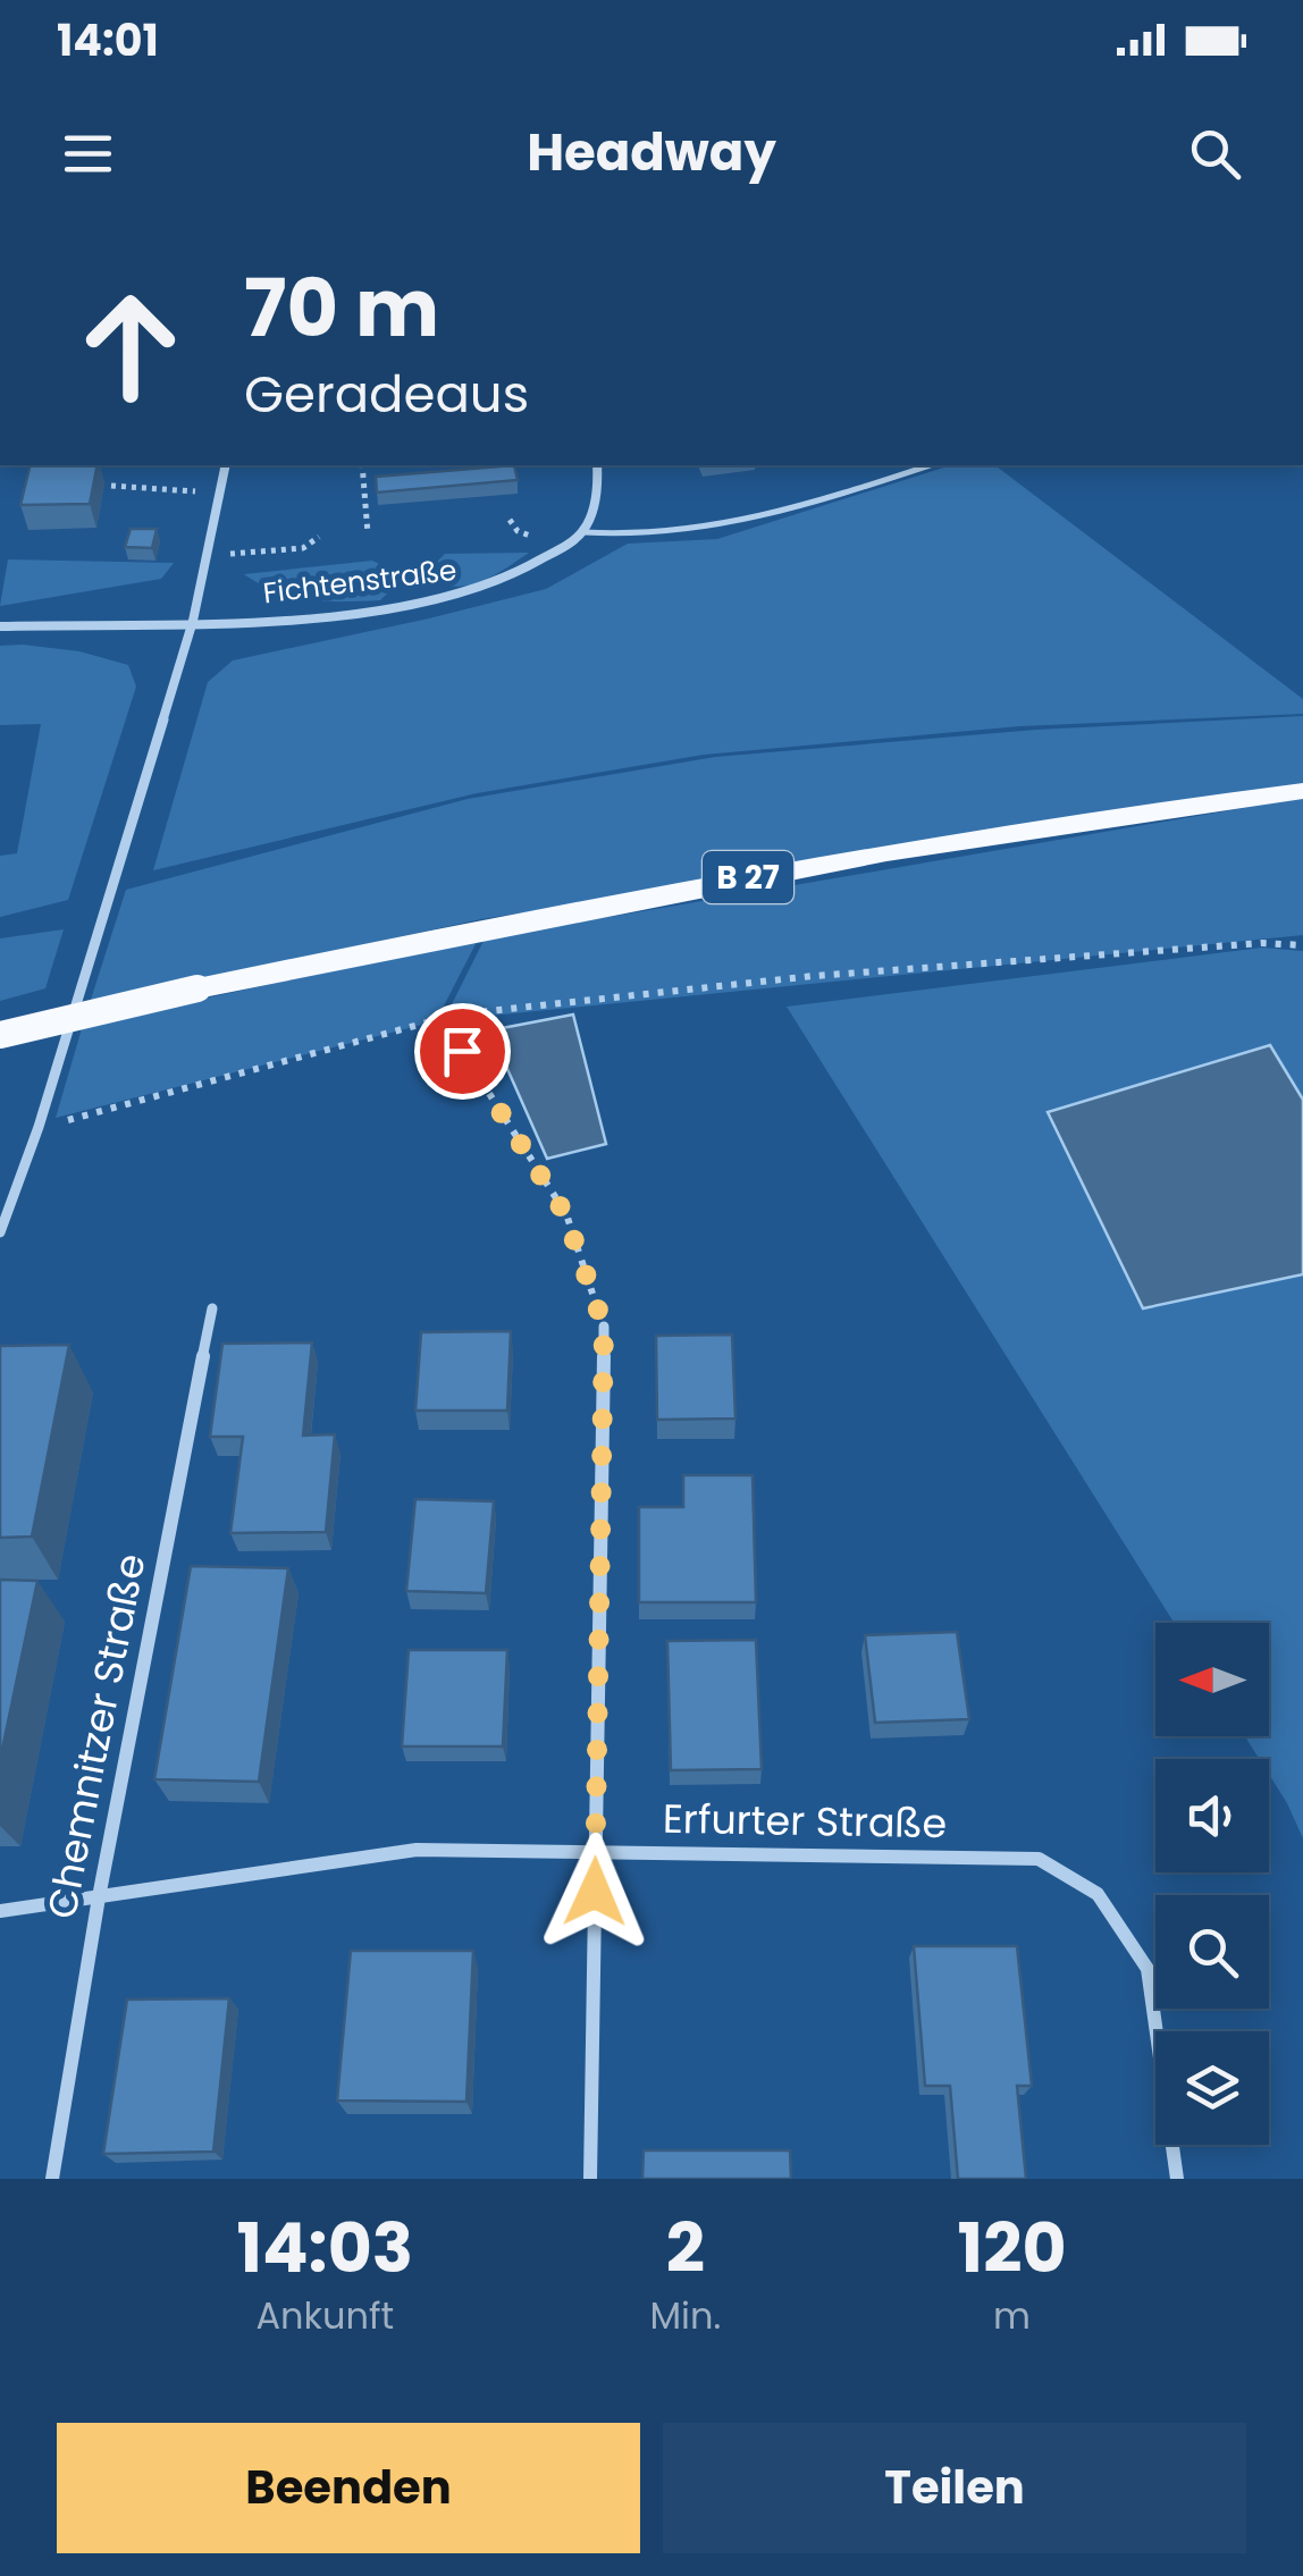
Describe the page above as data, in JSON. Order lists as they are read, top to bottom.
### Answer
{
  "streets": {
    "main road": ["B 27"],
    "street": ["Fichtenstraße", "Chemnitzer Straße", "Erfurter Straße"]
  },
  "crossings": [
    ["Chemnitzer Straße", "Erfurter Straße"]
  ],
  "north": "left",
  "page": {
    "status": "14:01",
    "header": "Headway",
    "turn": ["70 m", "Geradeaus"],
    "eta": [
      "14:03",
      "Ankunft",
      "2",
      "Min.",
      "120",
      "m"
    ],
    "buttons": ["Beenden", "Teilen"]
  }
}
